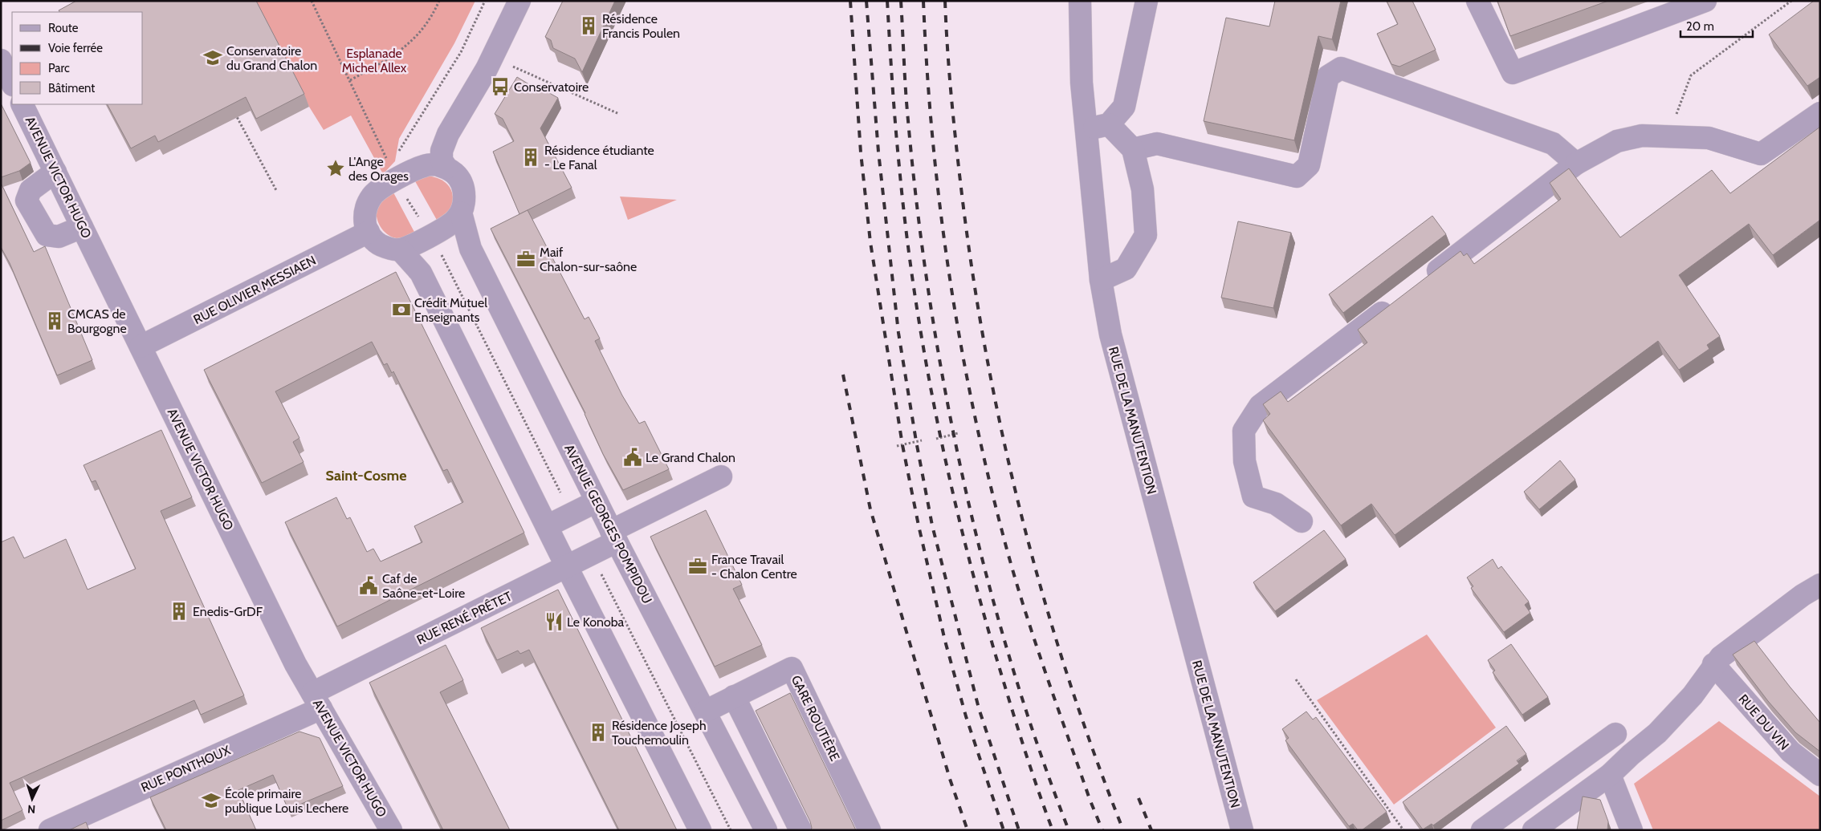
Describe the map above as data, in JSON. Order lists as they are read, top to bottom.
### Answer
{
  "streets": {
    "street": [
      "AVENUE VICTOR HUGO",
      "RUE OLIVIER MESSIAEN",
      "RUE DE LA MANUTENTION",
      "AVENUE GEORGES POMPIDOU",
      "RUE RENÉ PRÊTET",
      "GARE ROUTIÈRE",
      "RUE DU VIN",
      "RUE PONTHOUX"
    ]
  },
  "crossings": [
    ["AVENUE VICTOR HUGO", "RUE OLIVIER MESSIAEN"],
    ["AVENUE VICTOR HUGO", "RUE RENÉ PRÊTET"],
    ["AVENUE VICTOR HUGO", "RUE PONTHOUX"],
    ["RUE OLIVIER MESSIAEN", "AVENUE GEORGES POMPIDOU"],
    ["AVENUE GEORGES POMPIDOU", "RUE RENÉ PRÊTET"],
    ["RUE RENÉ PRÊTET", "RUE PONTHOUX"]
  ],
  "districts": ["Saint-Cosme"],
  "parks": ["Esplanade Michel Allex"],
  "places": {
    "building": [
      "Résidence Francis Poulen",
      "Résidence étudiante - Le Fanal",
      "CMCAS de Bourgogne",
      "Enedis-GrDF",
      "Résidence Joseph Touchemoulin"
    ],
    "school or university": ["Conservatoire du Grand Chalon", "École primaire publique Louis Lechere"],
    "bus stop": ["Conservatoire"],
    "place": ["L'Ange des Orages"],
    "office": ["Maif Chalon-sur-saône", "France Travail - Chalon Centre"],
    "bank": ["Crédit Mutuel Enseignants"],
    "public building": ["Le Grand Chalon", "Caf de Saône-et-Loire"],
    "restaurant": ["Le Konoba"]
  },
  "legend": [
    "Route",
    "Voie ferrée",
    "Parc",
    "Bâtiment"
  ],
  "scale_bar": "20 m",
  "north": "bottom"
}
